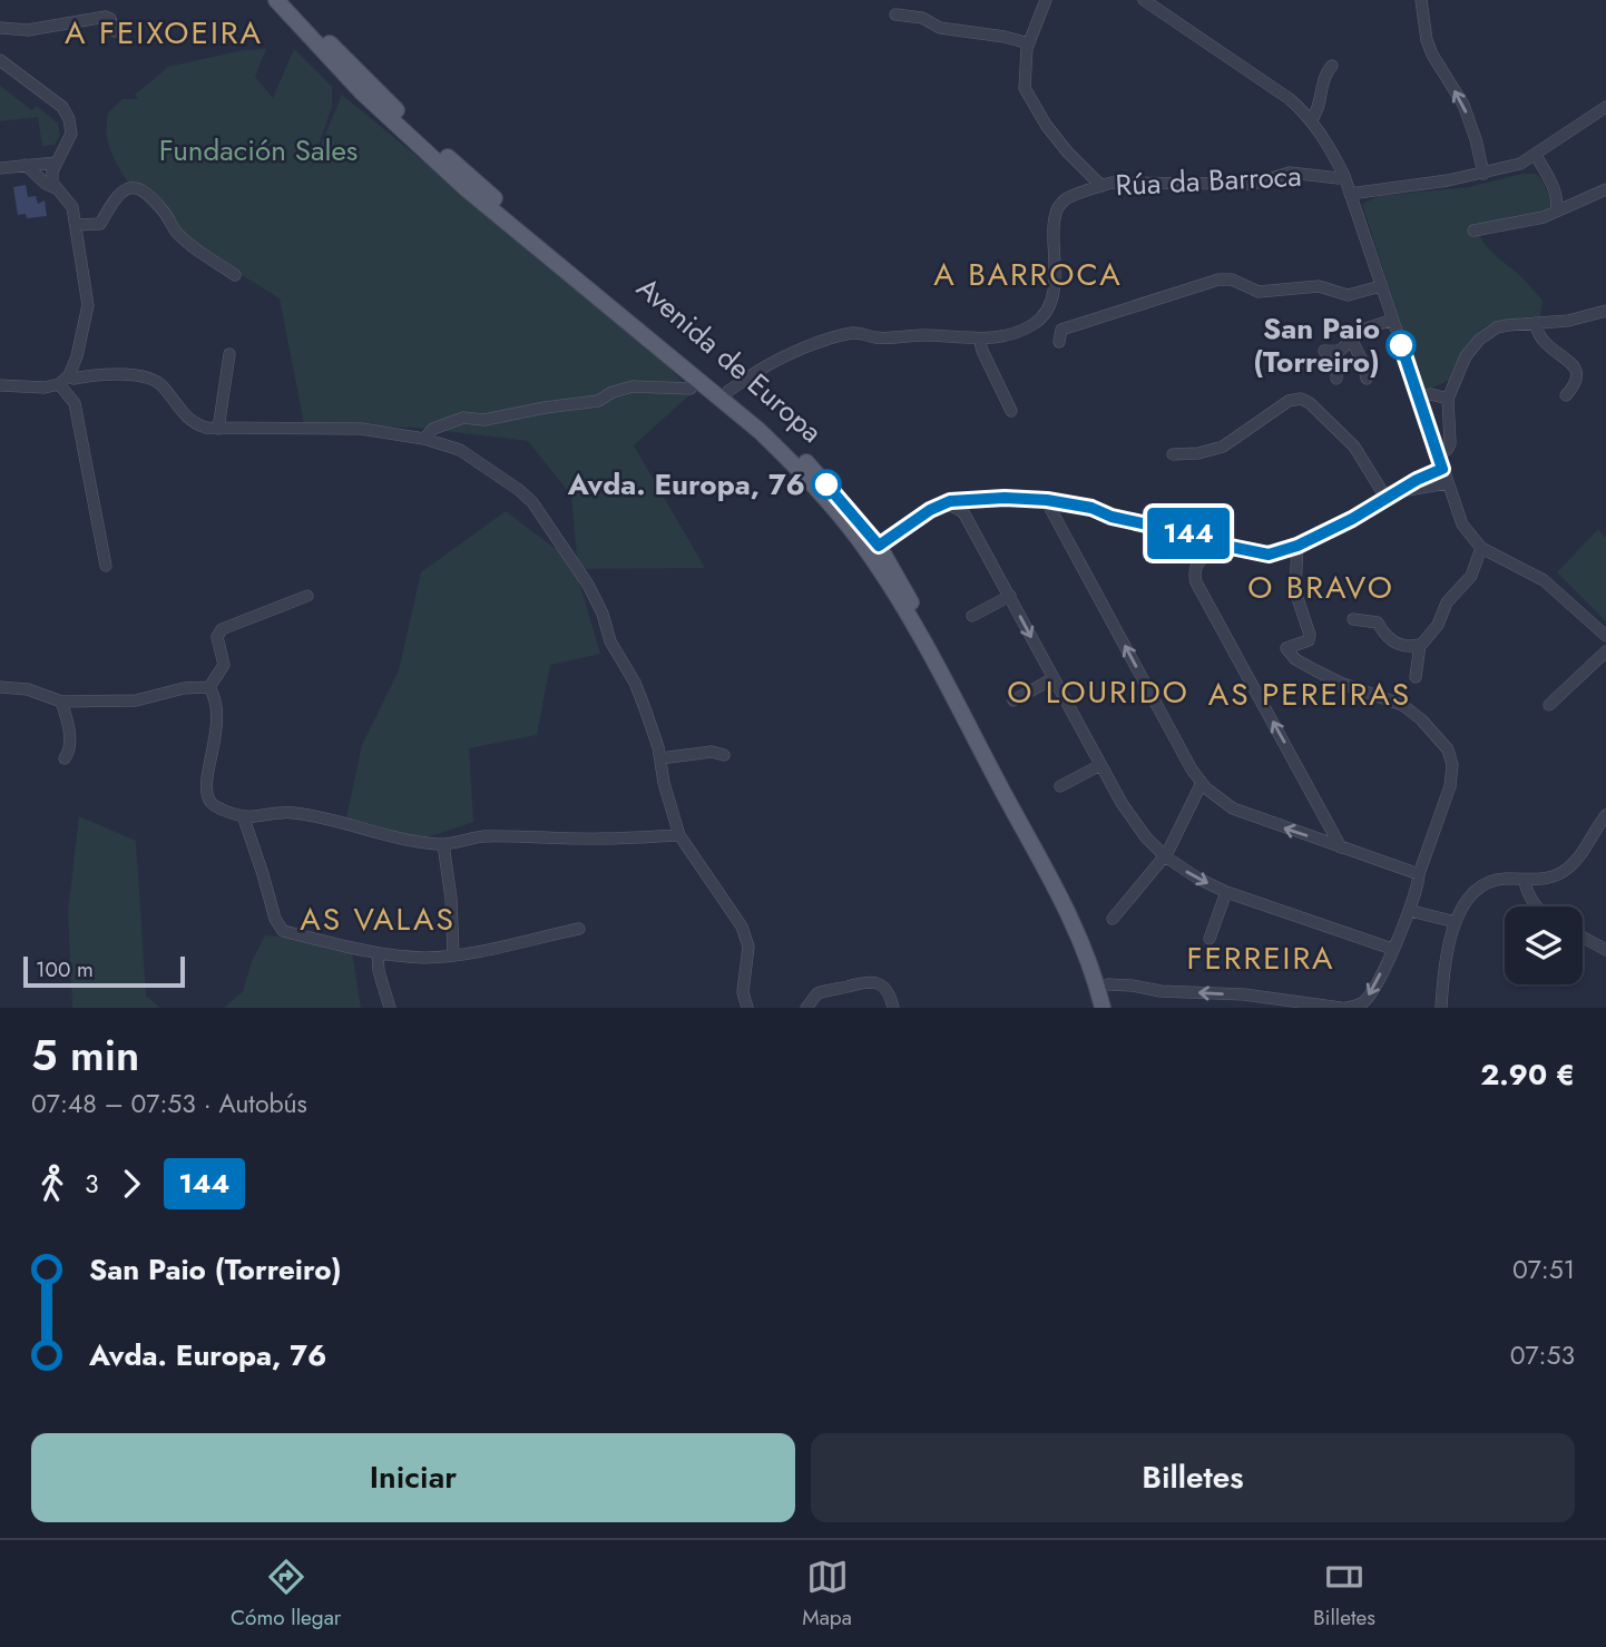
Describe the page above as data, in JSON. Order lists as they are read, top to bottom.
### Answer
{
  "streets": {
    "main road": ["Avenida de Europa"],
    "street": ["Rúa da Barroca"]
  },
  "crossings": [
    ["Rúa da Barroca", "Avenida de Europa"]
  ],
  "districts": [
    "A FEIXOEIRA",
    "A BARROCA",
    "O BRAVO",
    "O LOURIDO",
    "AS PEREIRAS",
    "AS VALAS",
    "FERREIRA"
  ],
  "parks": ["Fundación Sales"],
  "places": ["San Paio (Torreiro)", "Avda. Europa, 76"],
  "lines": ["bus line 144"],
  "scale_bar": "100 m",
  "page": {
    "on_map": "144",
    "scale": "100 m",
    "heading": ["5 min", "07:48 – 07:53 · Autobús", "2.90 €"],
    "legs": ["3", "144"],
    "list": [
      {
        "name": "San Paio (Torreiro)",
        "value": "07:51"
      },
      {
        "name": "Avda. Europa, 76",
        "value": "07:53"
      }
    ],
    "buttons": ["Iniciar", "Billetes"],
    "tabs": ["Cómo llegar", "Mapa", "Billetes"]
  }
}
